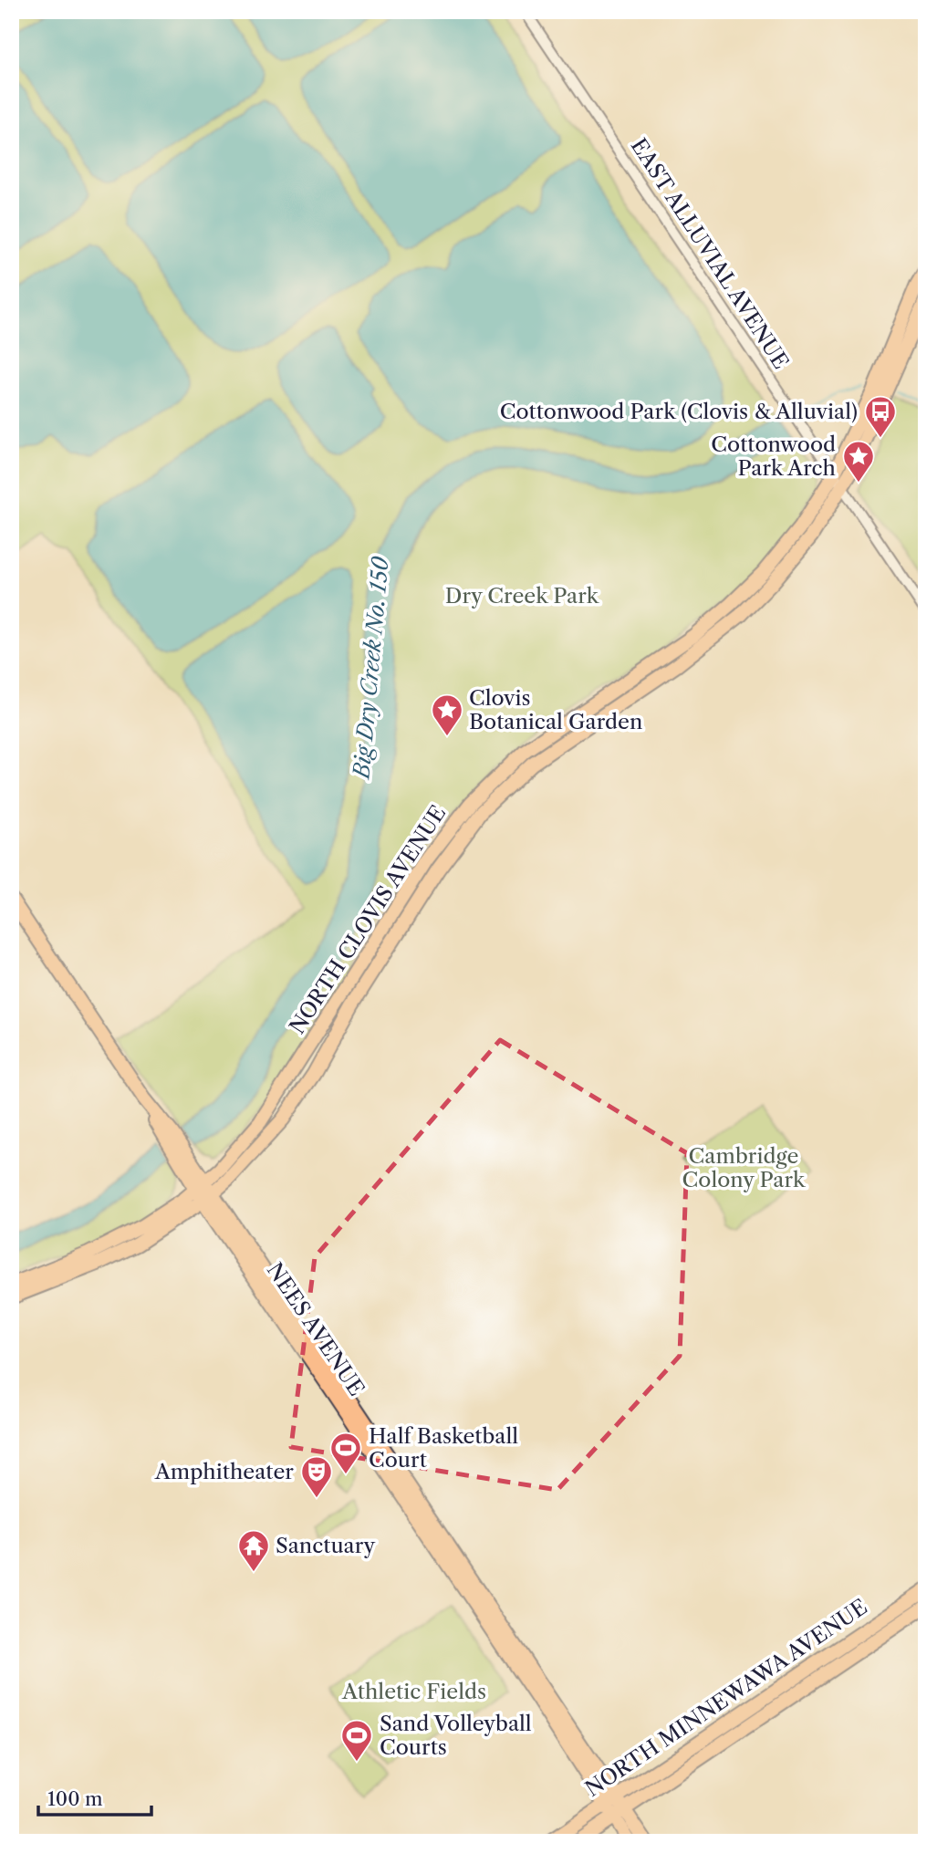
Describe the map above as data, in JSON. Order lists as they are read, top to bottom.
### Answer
{
  "streets": {
    "main road": ["NORTH CLOVIS AVENUE", "NEES AVENUE", "NORTH MINNEWAWA AVENUE"],
    "street": ["EAST ALLUVIAL AVENUE"]
  },
  "crossings": [
    ["EAST ALLUVIAL AVENUE", "NORTH CLOVIS AVENUE"],
    ["NORTH CLOVIS AVENUE", "NEES AVENUE"],
    ["NEES AVENUE", "NORTH MINNEWAWA AVENUE"]
  ],
  "water": ["Big Dry Creek No. 150"],
  "parks": ["Dry Creek Park", "Cambridge Colony Park", "Athletic Fields"],
  "places": {
    "bus stop": ["Cottonwood Park (Clovis & Alluvial)"],
    "place": ["Cottonwood Park Arch", "Clovis Botanical Garden"],
    "sports": ["Half Basketball Court", "Sand Volleyball Courts"],
    "theatre": ["Amphitheater"],
    "temple": ["Sanctuary"]
  },
  "scale_bar": "100 m"
}
